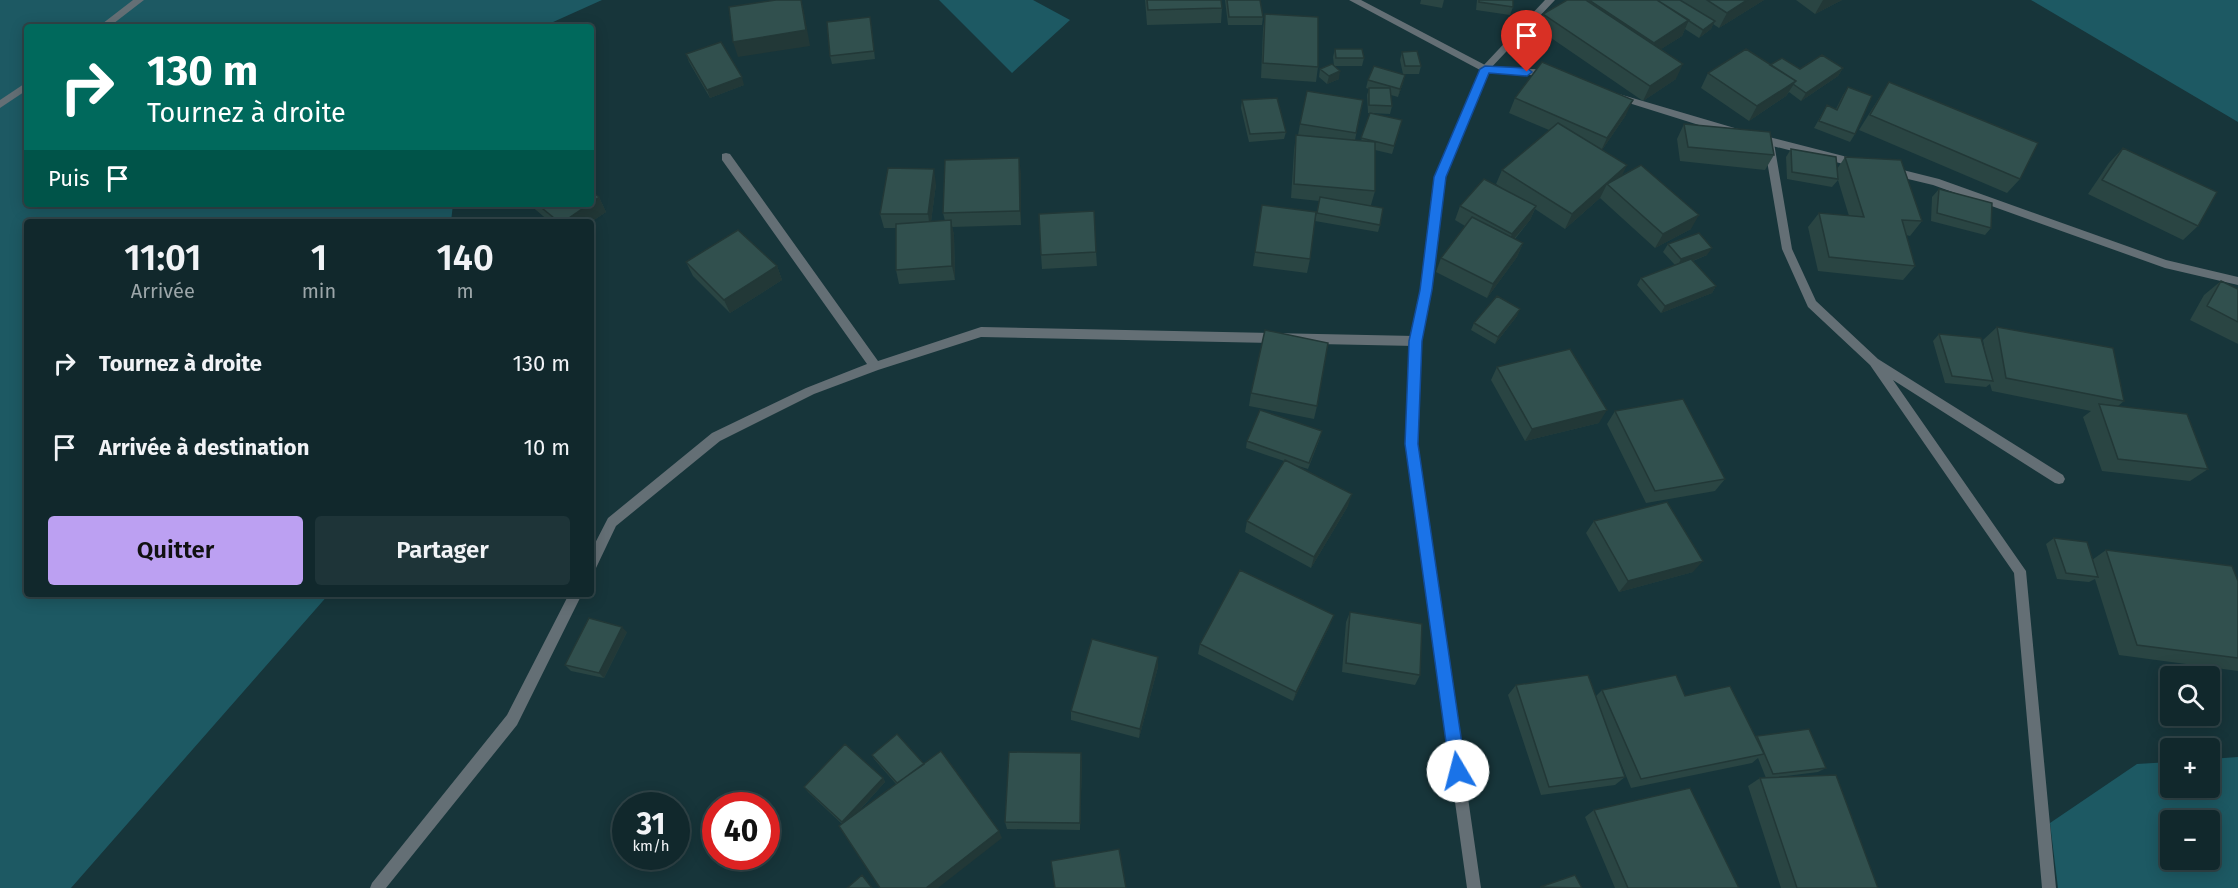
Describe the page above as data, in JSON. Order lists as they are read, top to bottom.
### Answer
{
  "page": {
    "turn": ["130 m", "Tournez à droite"],
    "then": "Puis",
    "eta": [
      "11:01",
      "Arrivée",
      "1",
      "min",
      "140",
      "m"
    ],
    "list": [
      {
        "name": "Tournez à droite",
        "value": "130 m"
      },
      {
        "name": "Arrivée à destination",
        "value": "10 m"
      }
    ],
    "buttons": ["Quitter", "Partager"],
    "map_buttons": ["+", "−"],
    "speed": "31 km/h",
    "limit": "40"
  }
}
